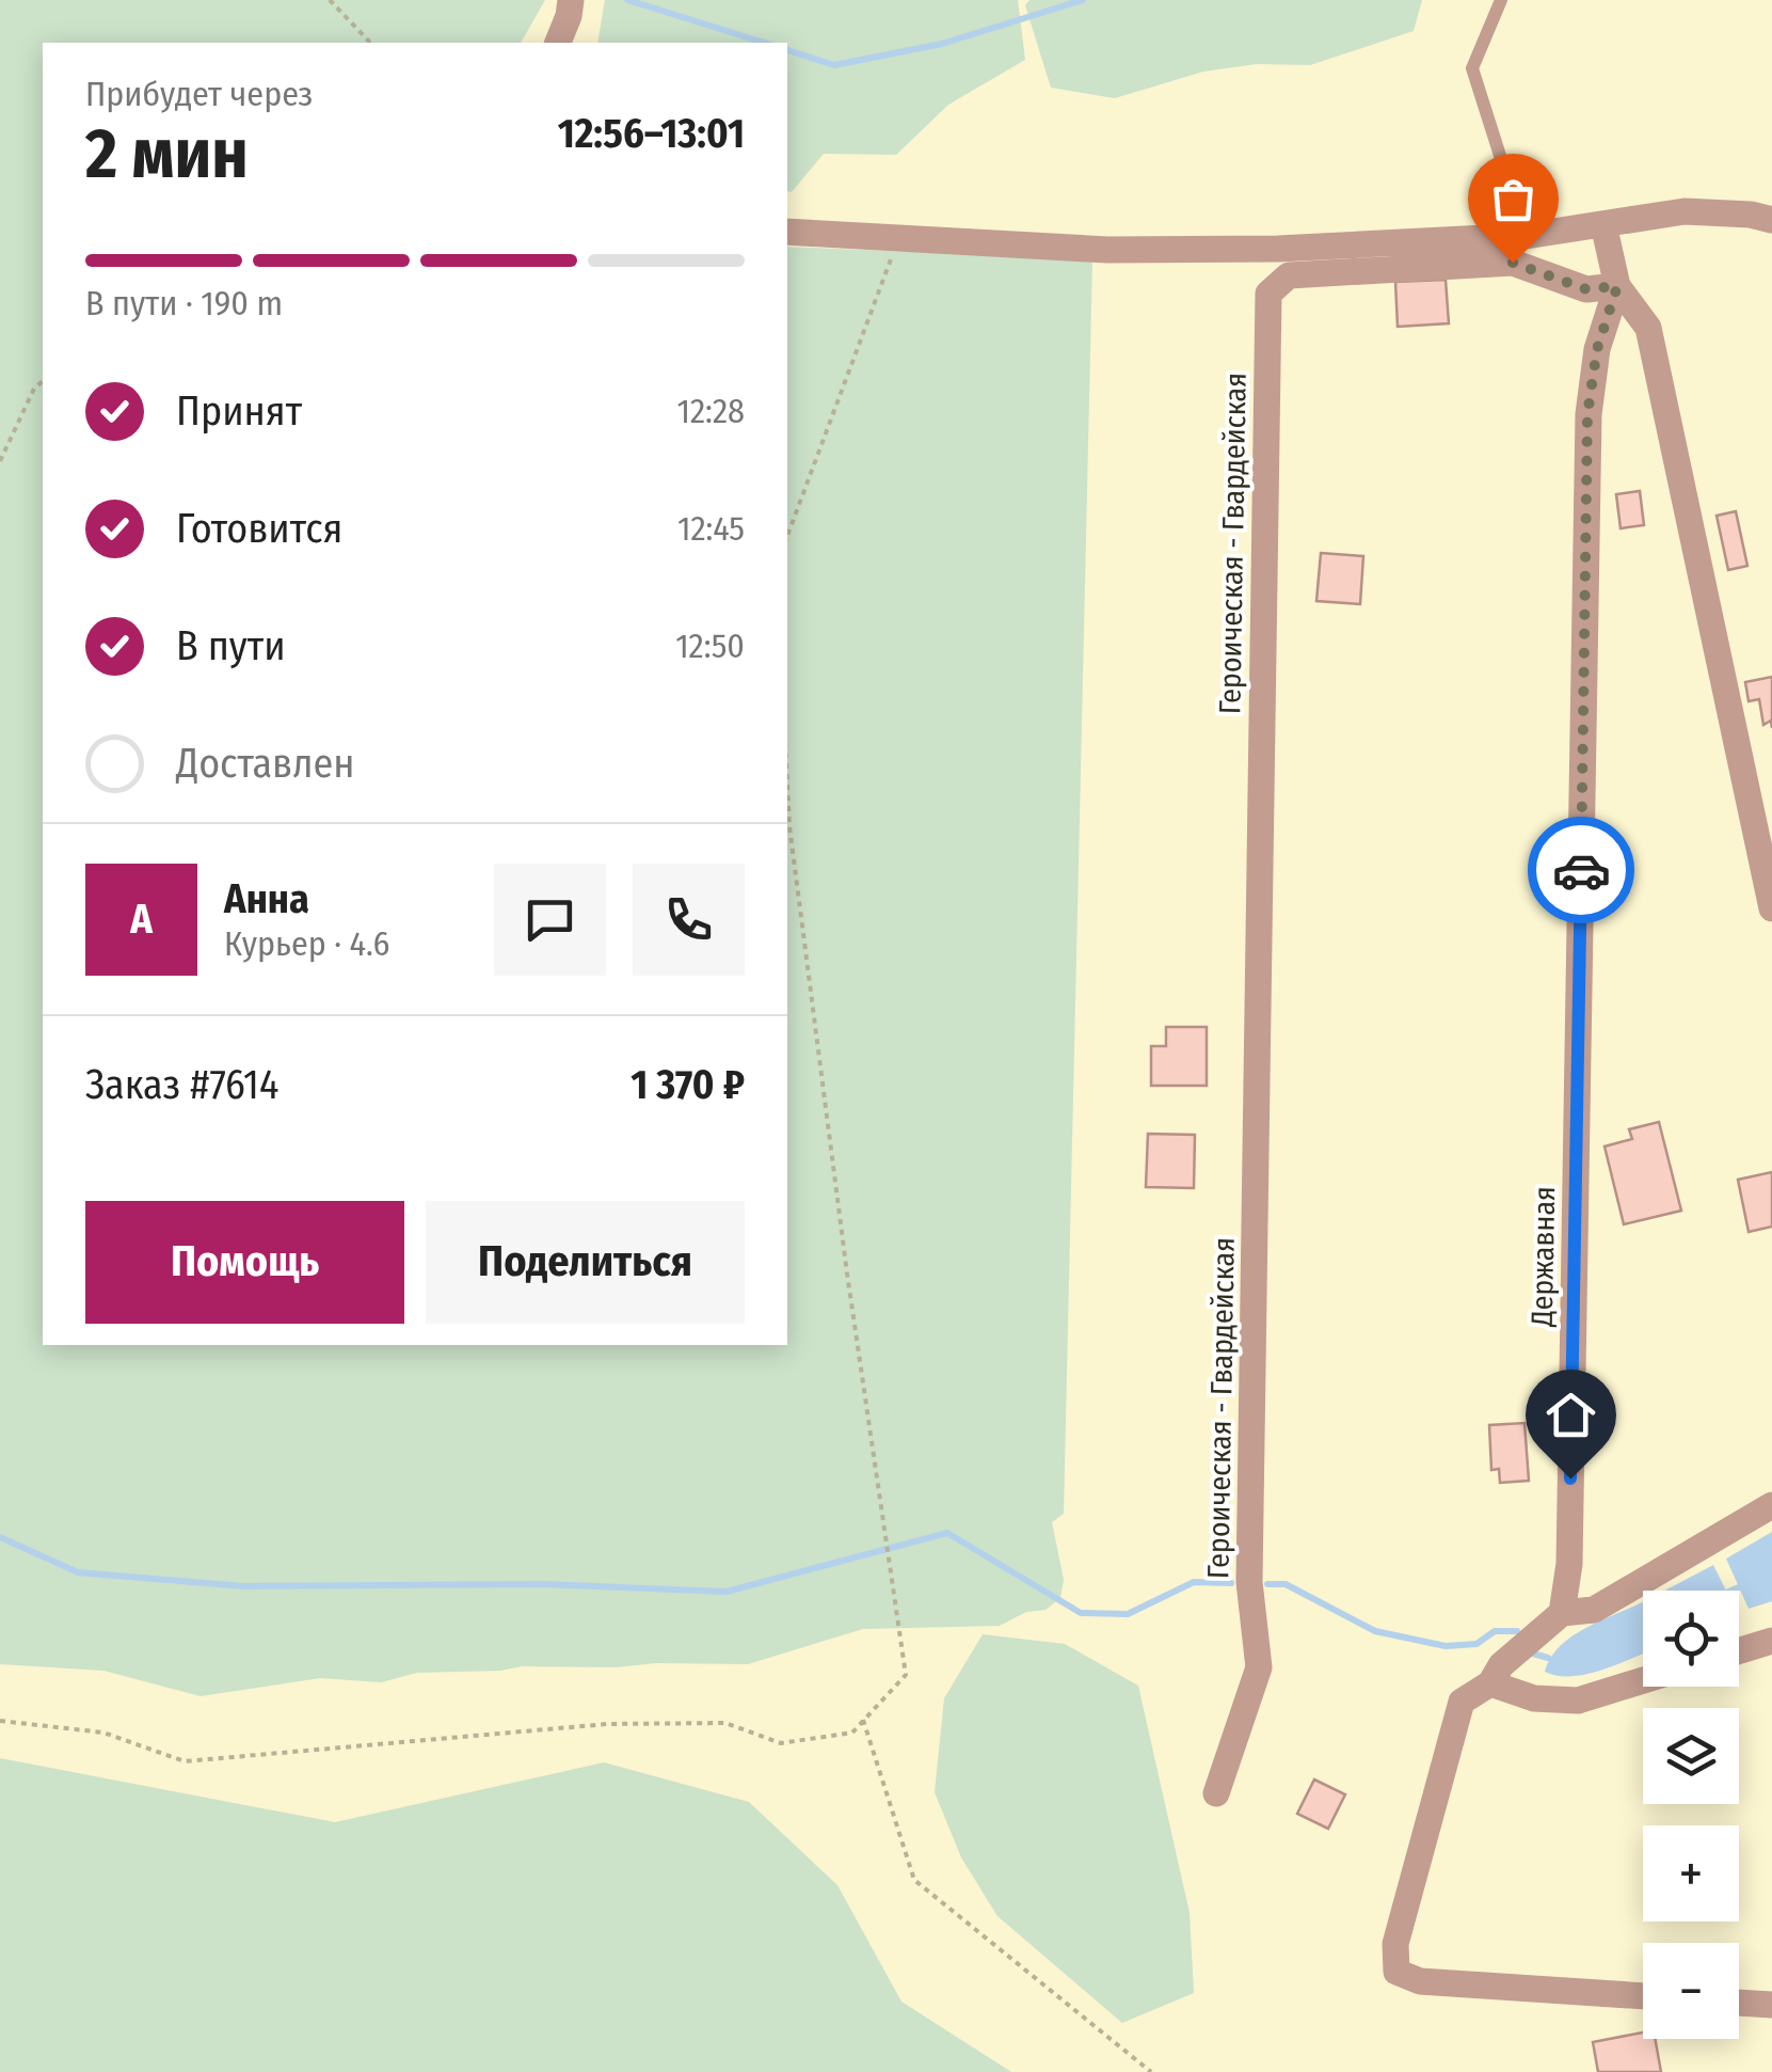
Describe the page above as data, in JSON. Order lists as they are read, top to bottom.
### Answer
{
  "streets": {
    "street": ["Героическая - Гвардейская", "Державная"]
  },
  "crossings": [
    ["Героическая - Гвардейская", "Державная"]
  ],
  "page": {
    "heading": ["2 мин", "Прибудет через", "12:56–13:01"],
    "panel": [
      "Анна",
      "Курьер · 4.6",
      "Заказ #7614",
      "1 370 ₽"
    ],
    "bar": "В пути · 190 m",
    "list": [
      ["Принят", "12:28"],
      ["Готовится", "12:45"],
      ["В пути", "12:50"],
      "Доставлен"
    ],
    "round": "А",
    "buttons": ["Помощь", "Поделиться"],
    "map_buttons": ["+", "−"]
  }
}
